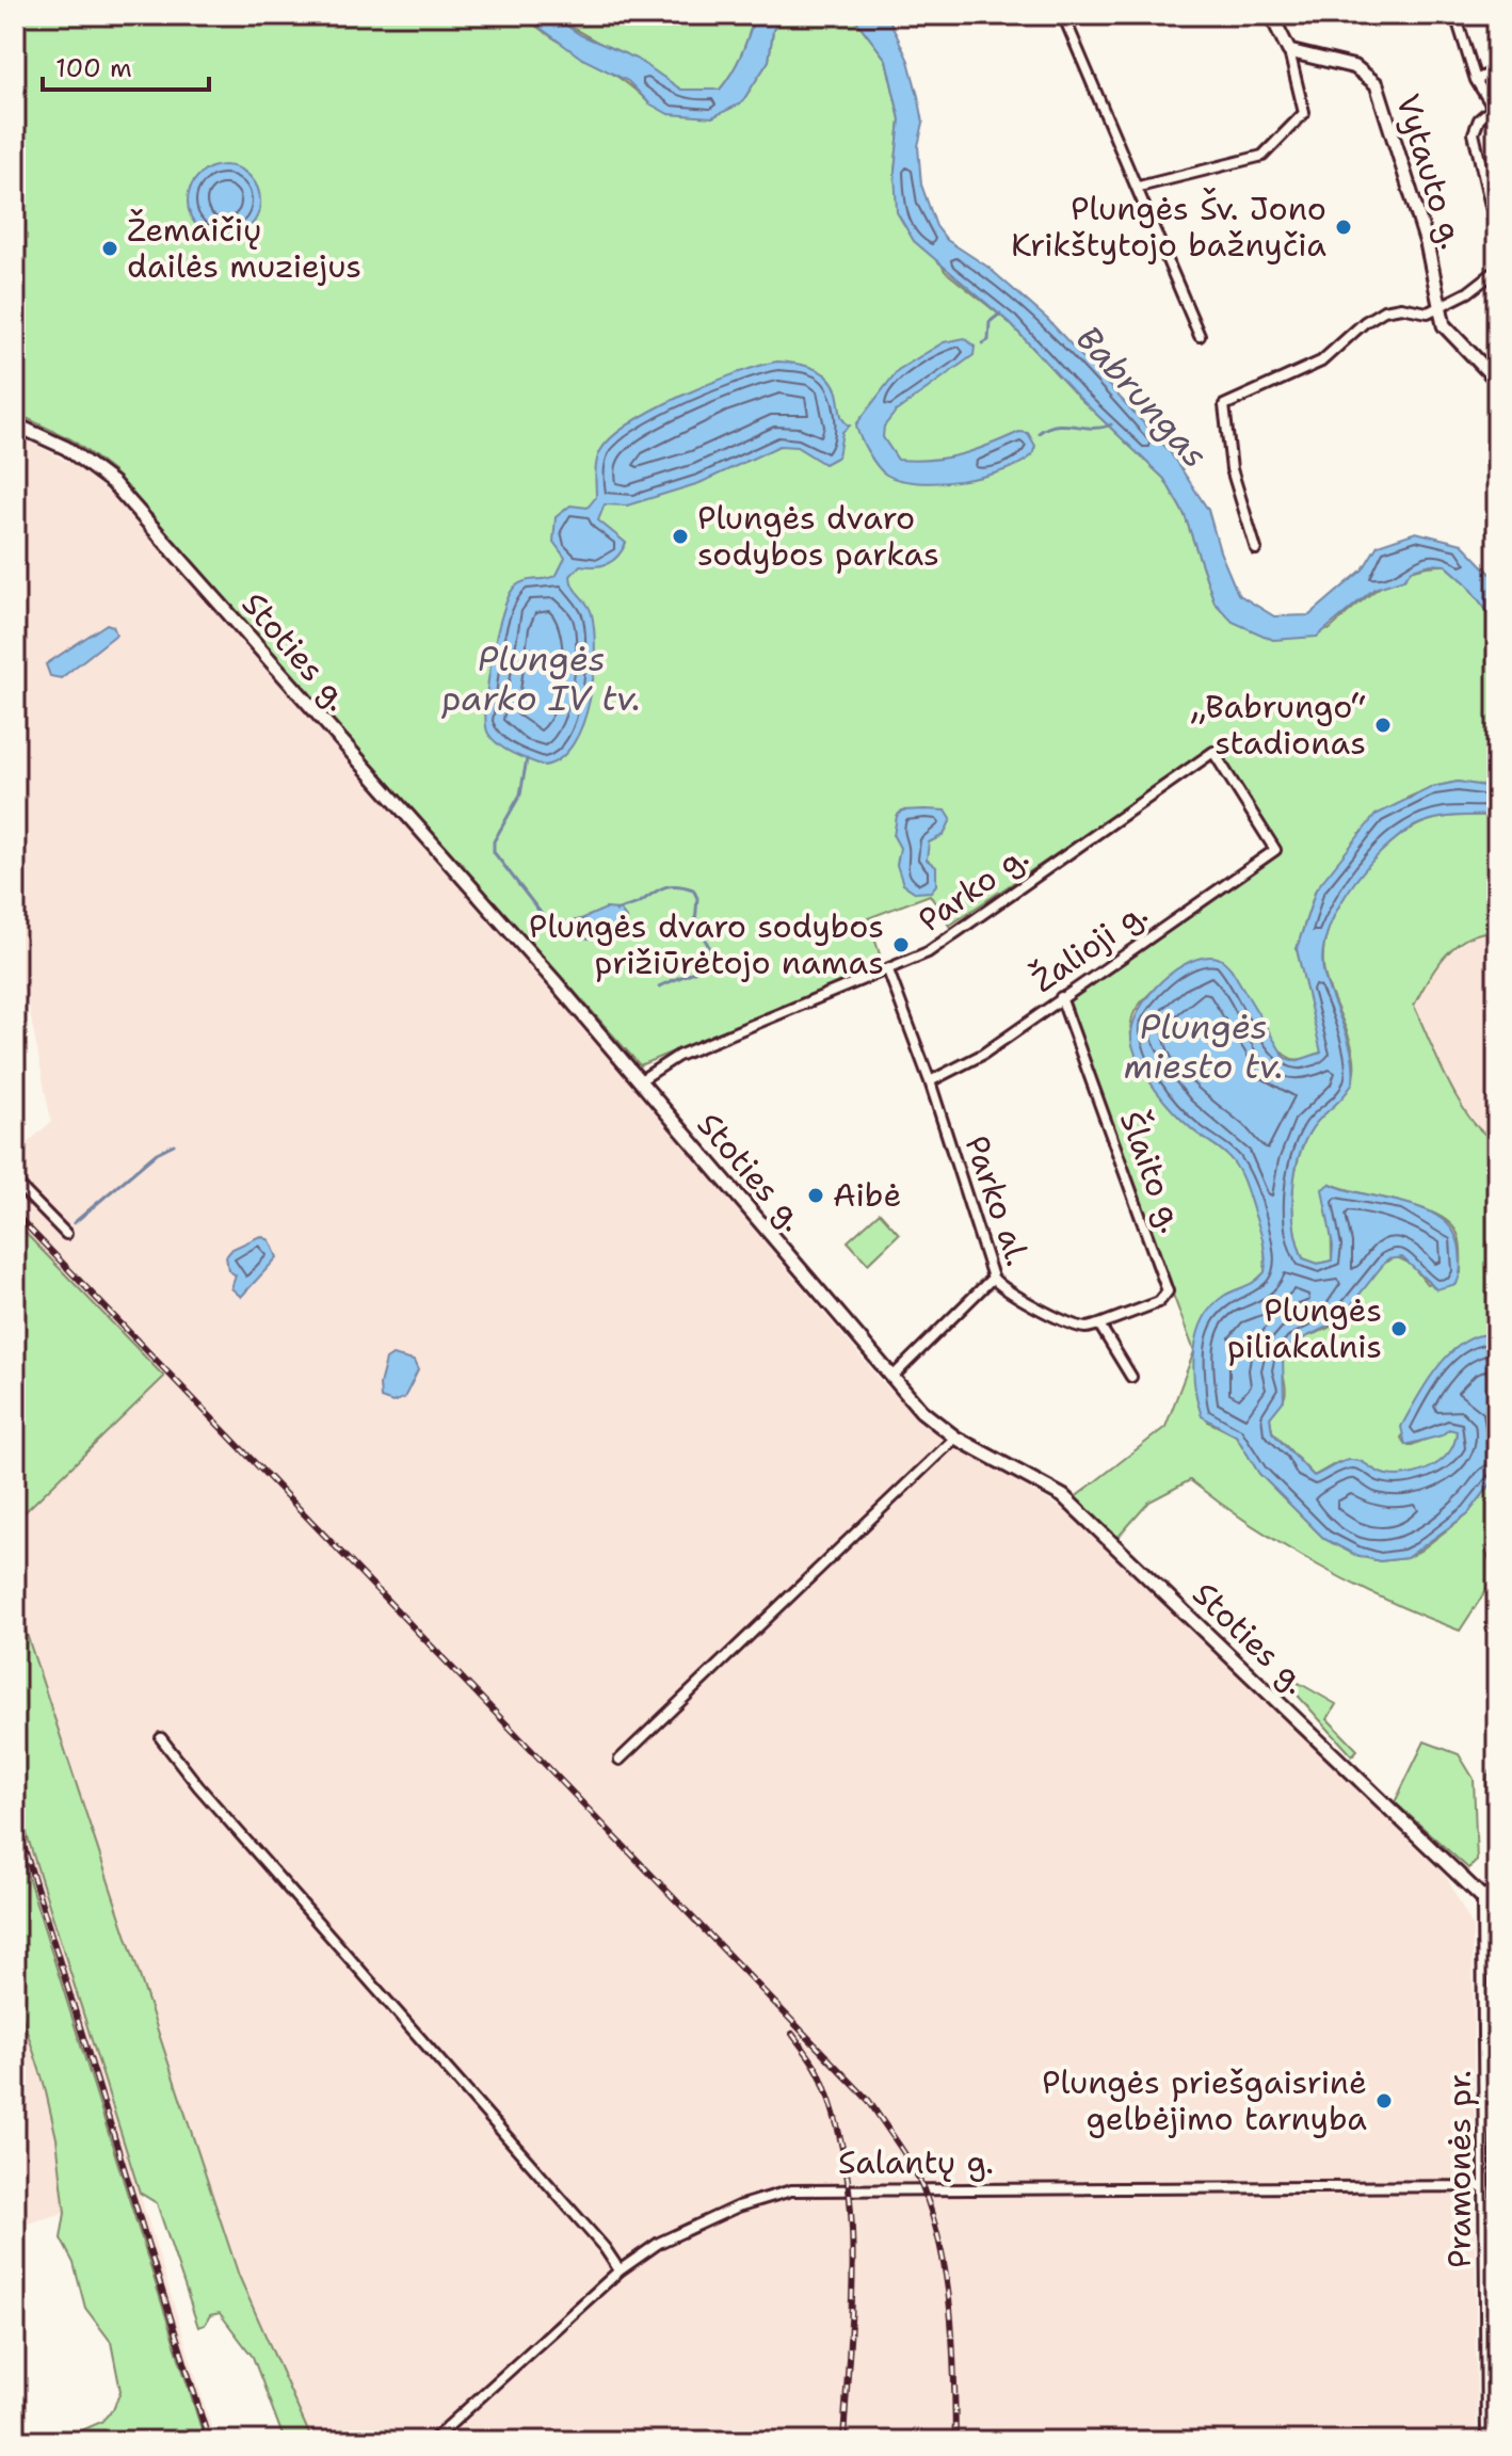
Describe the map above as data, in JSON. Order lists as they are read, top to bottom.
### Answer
{
  "streets": {
    "main road": ["Vytauto g.", "Stoties g."],
    "street": [
      "Parko g.",
      "Žalioji g.",
      "Šlaito g.",
      "Parko al.",
      "Salantų g.",
      "Pramonės pr."
    ]
  },
  "crossings": [
    ["Stoties g.", "Parko g."],
    ["Stoties g.", "Pramonės pr."],
    ["Parko g.", "Žalioji g."],
    ["Parko g.", "Parko al."],
    ["Žalioji g.", "Šlaito g."],
    ["Žalioji g.", "Parko al."],
    ["Šlaito g.", "Parko al."],
    ["Salantų g.", "Pramonės pr."]
  ],
  "water": ["Babrungas", "Plungės parko IV tv.", "Plungės miesto tv."],
  "places": [
    "Plungės Šv. Jono Krikštytojo bažnyčia",
    "Žemaičių dailės muziejus",
    "Plungės dvaro sodybos parkas",
    "„Babrungo“ stadionas",
    "Plungės dvaro sodybos prižiūrėtojo namas",
    "Aibė",
    "Plungės piliakalnis",
    "Plungės priešgaisrinė gelbėjimo tarnyba"
  ],
  "scale_bar": "100 m"
}
